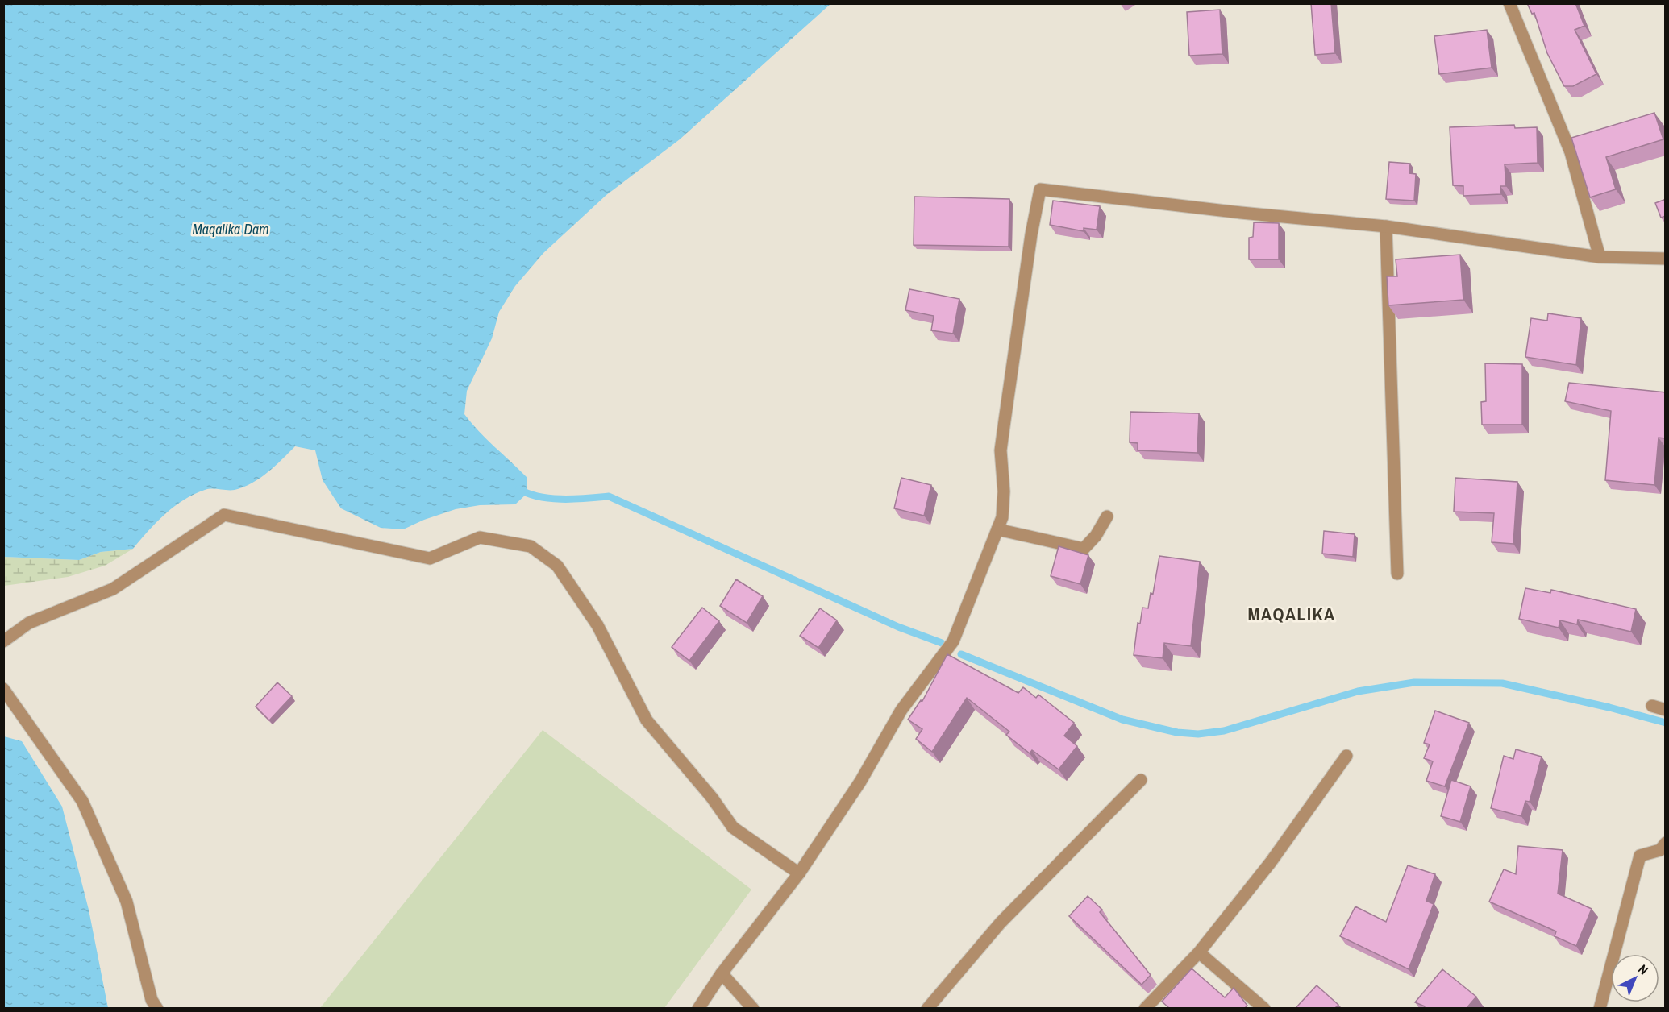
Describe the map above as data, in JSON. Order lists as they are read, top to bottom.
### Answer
{
  "districts": ["MAQALIKA"],
  "water": ["Maqalika Dam"],
  "north": "top right"
}
